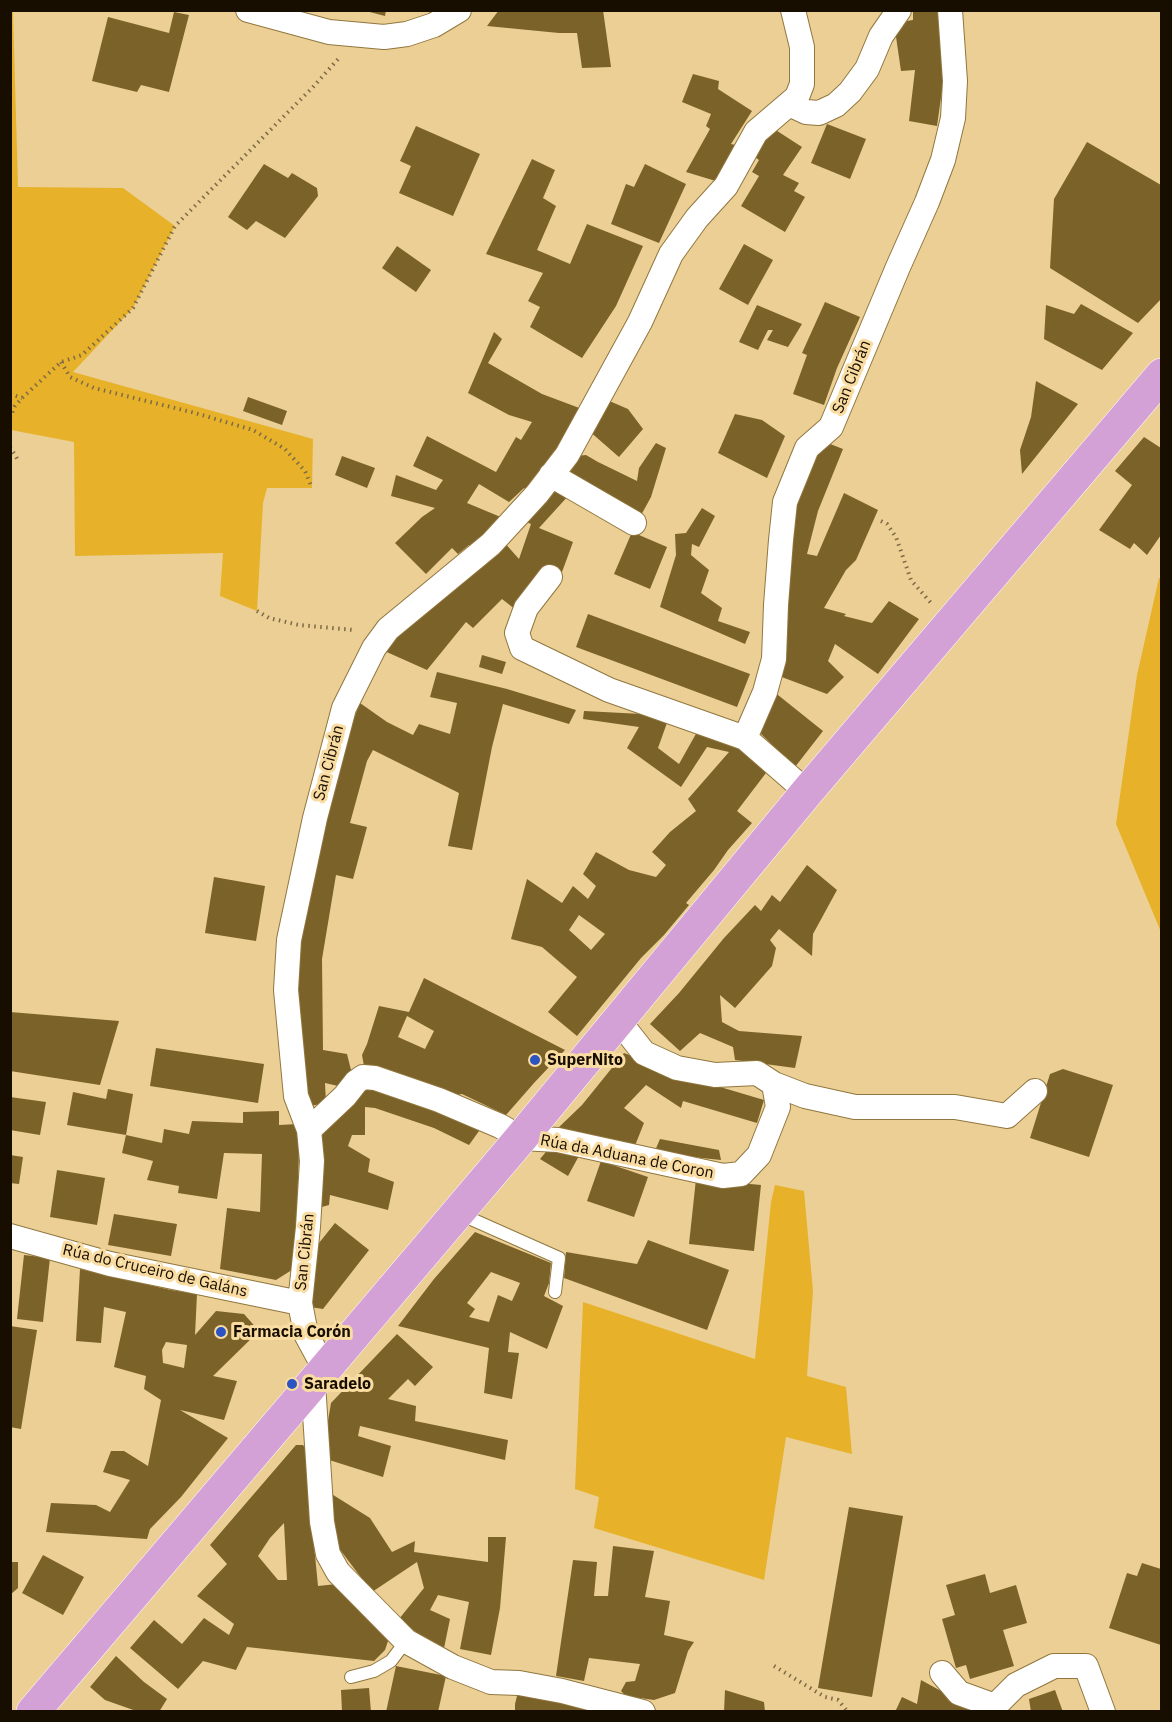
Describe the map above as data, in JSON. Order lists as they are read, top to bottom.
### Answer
{
  "streets": {
    "street": ["San Cibrán", "Rúa da Aduana de Coron", "Rúa do Cruceiro de Galáns"]
  },
  "crossings": [
    ["San Cibrán", "Rúa do Cruceiro de Galáns"]
  ],
  "places": ["SuperNito", "Farmacia Corón", "Saradelo"]
}
